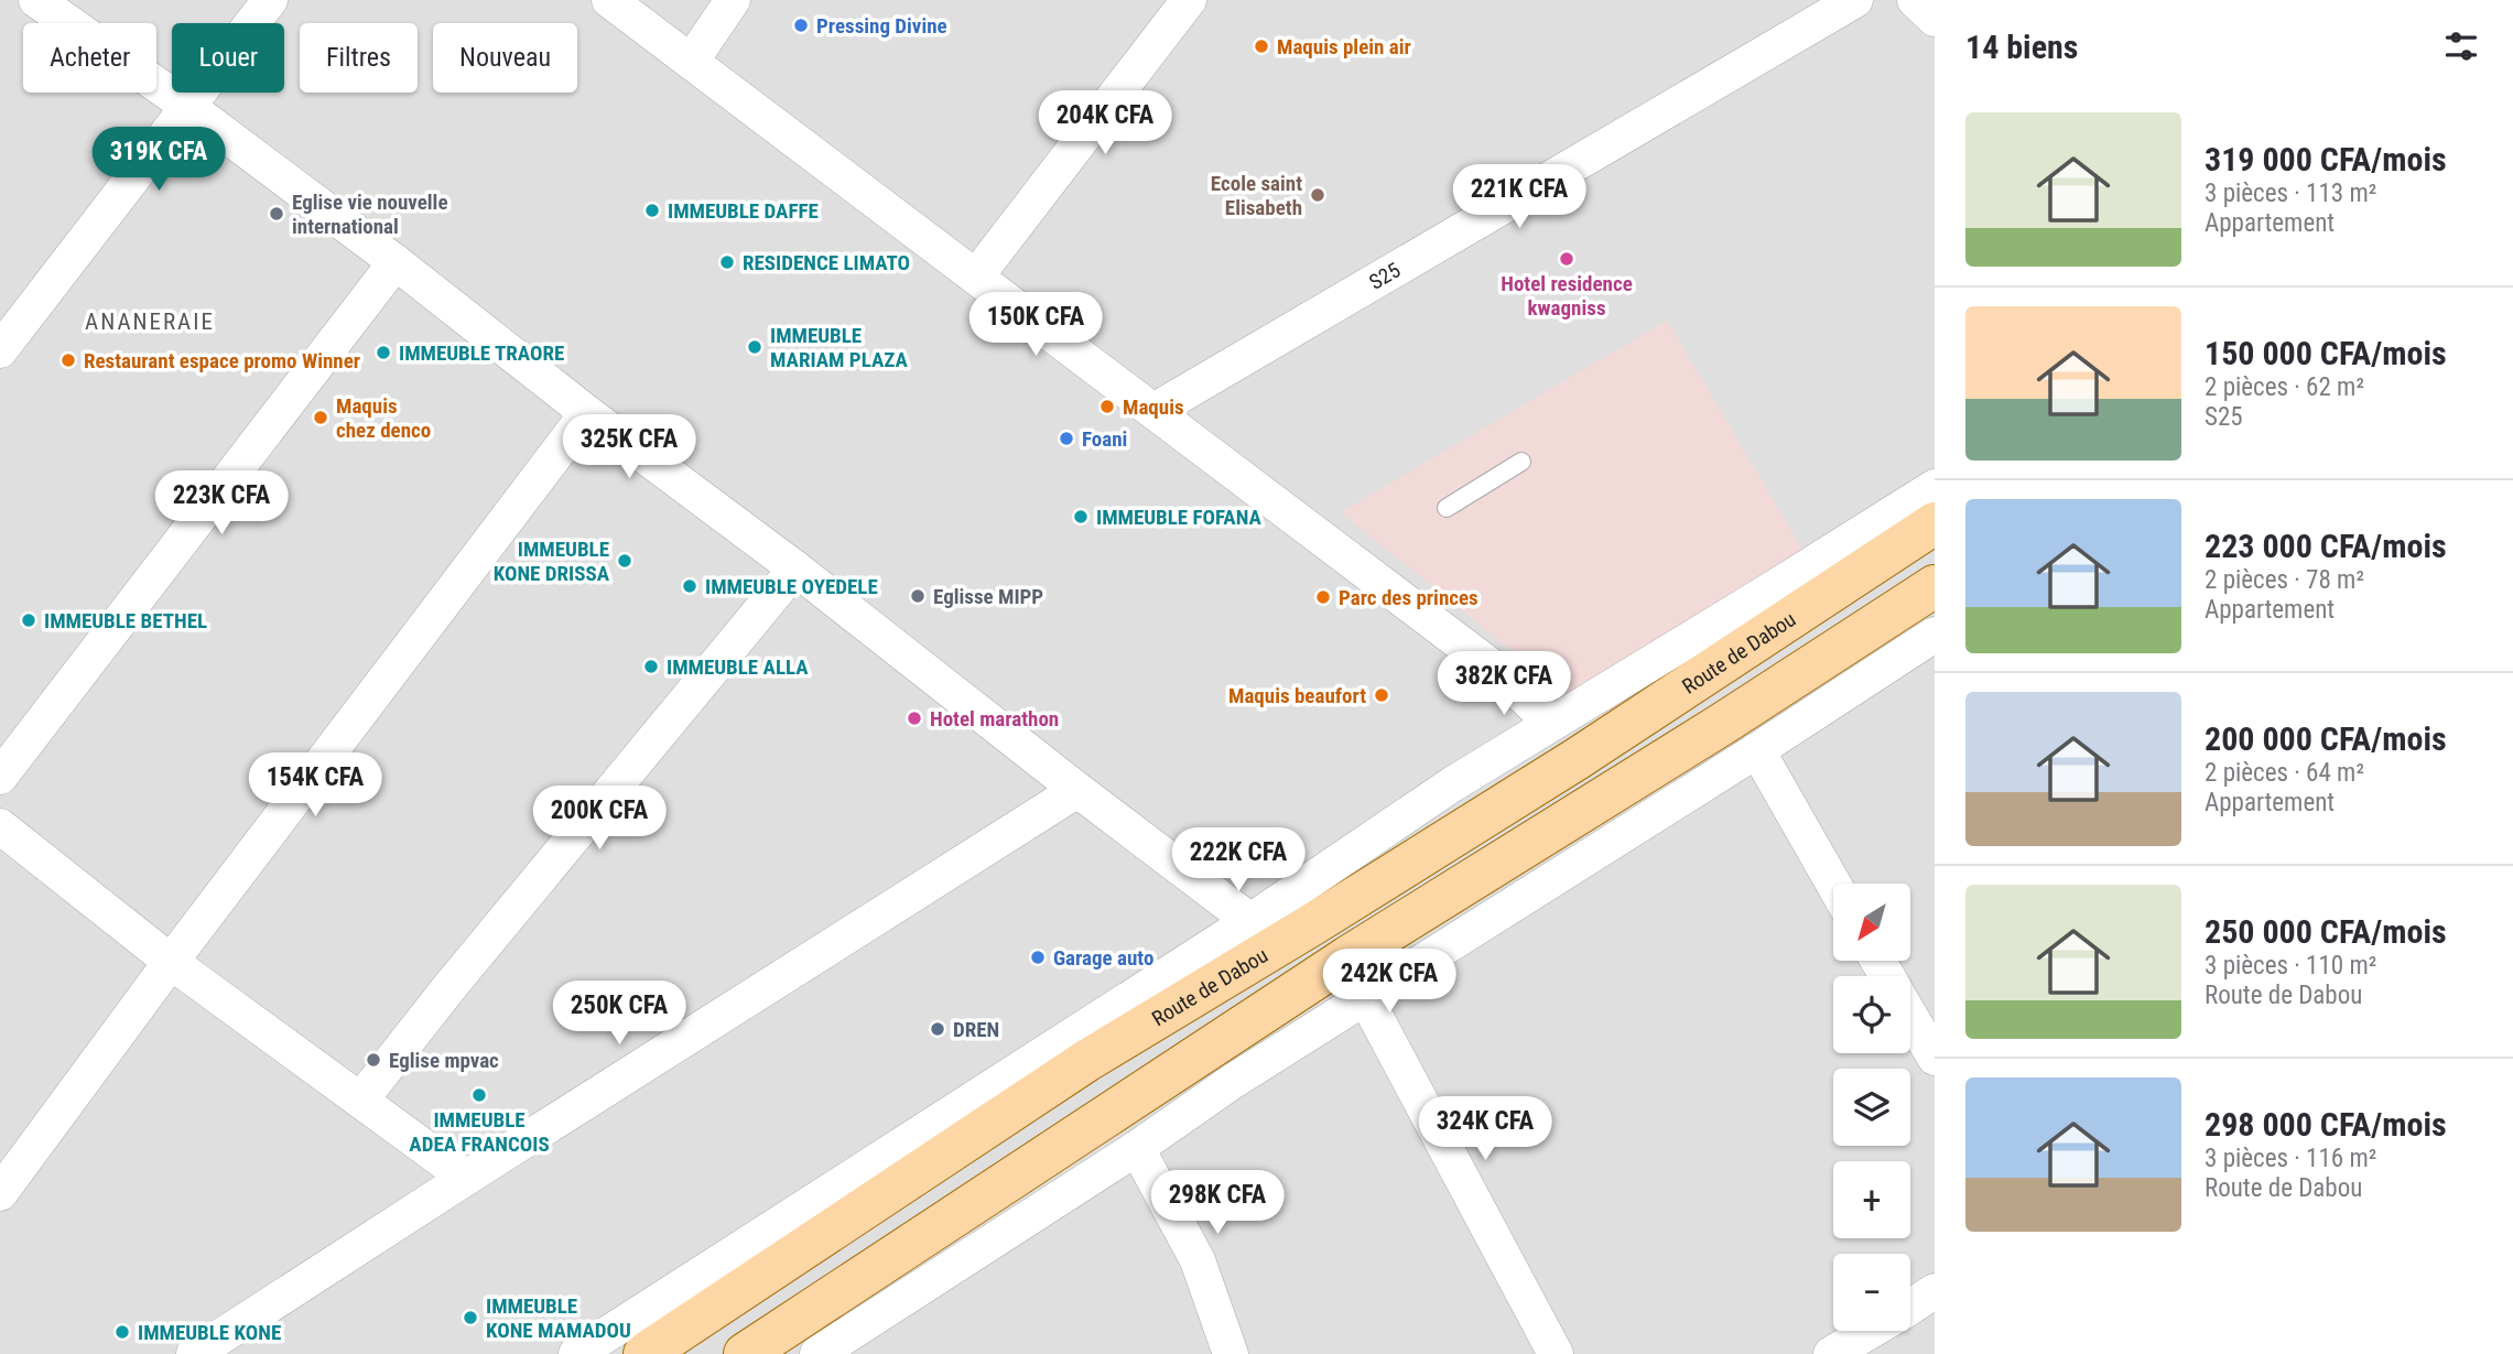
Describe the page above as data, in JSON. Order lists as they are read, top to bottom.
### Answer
{
  "streets": {
    "main road": ["Route de Dabou"],
    "street": ["S25"]
  },
  "districts": ["ANANERAIE"],
  "places": [
    "Pressing Divine",
    "Maquis plein air",
    "Ecole saint Elisabeth",
    "IMMEUBLE DAFFE",
    "Eglise vie nouvelle international",
    "Hotel residence kwagniss",
    "RESIDENCE LIMATO",
    "IMMEUBLE MARIAM PLAZA",
    "IMMEUBLE TRAORE",
    "Restaurant espace promo Winner",
    "Maquis",
    "Maquis chez denco",
    "Foani",
    "IMMEUBLE FOFANA",
    "IMMEUBLE KONE DRISSA",
    "IMMEUBLE OYEDELE",
    "Eglisse MIPP",
    "Parc des princes",
    "IMMEUBLE BETHEL",
    "IMMEUBLE ALLA",
    "Maquis beaufort",
    "Hotel marathon",
    "Garage auto",
    "DREN",
    "Eglise mpvac",
    "IMMEUBLE ADEA FRANCOIS",
    "IMMEUBLE KONE MAMADOU",
    "IMMEUBLE KONE"
  ],
  "north": "bottom left",
  "page": {
    "heading": "14 biens",
    "chip": [
      "Acheter",
      "Louer",
      "Filtres",
      "Nouveau"
    ],
    "price": [
      "204K CFA",
      "319K CFA",
      "221K CFA",
      "150K CFA",
      "325K CFA",
      "223K CFA",
      "382K CFA",
      "154K CFA",
      "200K CFA",
      "222K CFA",
      "242K CFA",
      "250K CFA",
      "324K CFA",
      "298K CFA"
    ],
    "list": [
      {
        "name": "319 000 CFA/mois",
        "note": "3 pièces · 113 m² · Appartement"
      },
      {
        "name": "150 000 CFA/mois",
        "note": "2 pièces · 62 m² · S25"
      },
      {
        "name": "223 000 CFA/mois",
        "note": "2 pièces · 78 m² · Appartement"
      },
      {
        "name": "200 000 CFA/mois",
        "note": "2 pièces · 64 m² · Appartement"
      },
      {
        "name": "250 000 CFA/mois",
        "note": "3 pièces · 110 m² · Route de Dabou"
      },
      {
        "name": "298 000 CFA/mois",
        "note": "3 pièces · 116 m² · Route de Dabou"
      }
    ],
    "map_buttons": ["+", "−"]
  }
}
